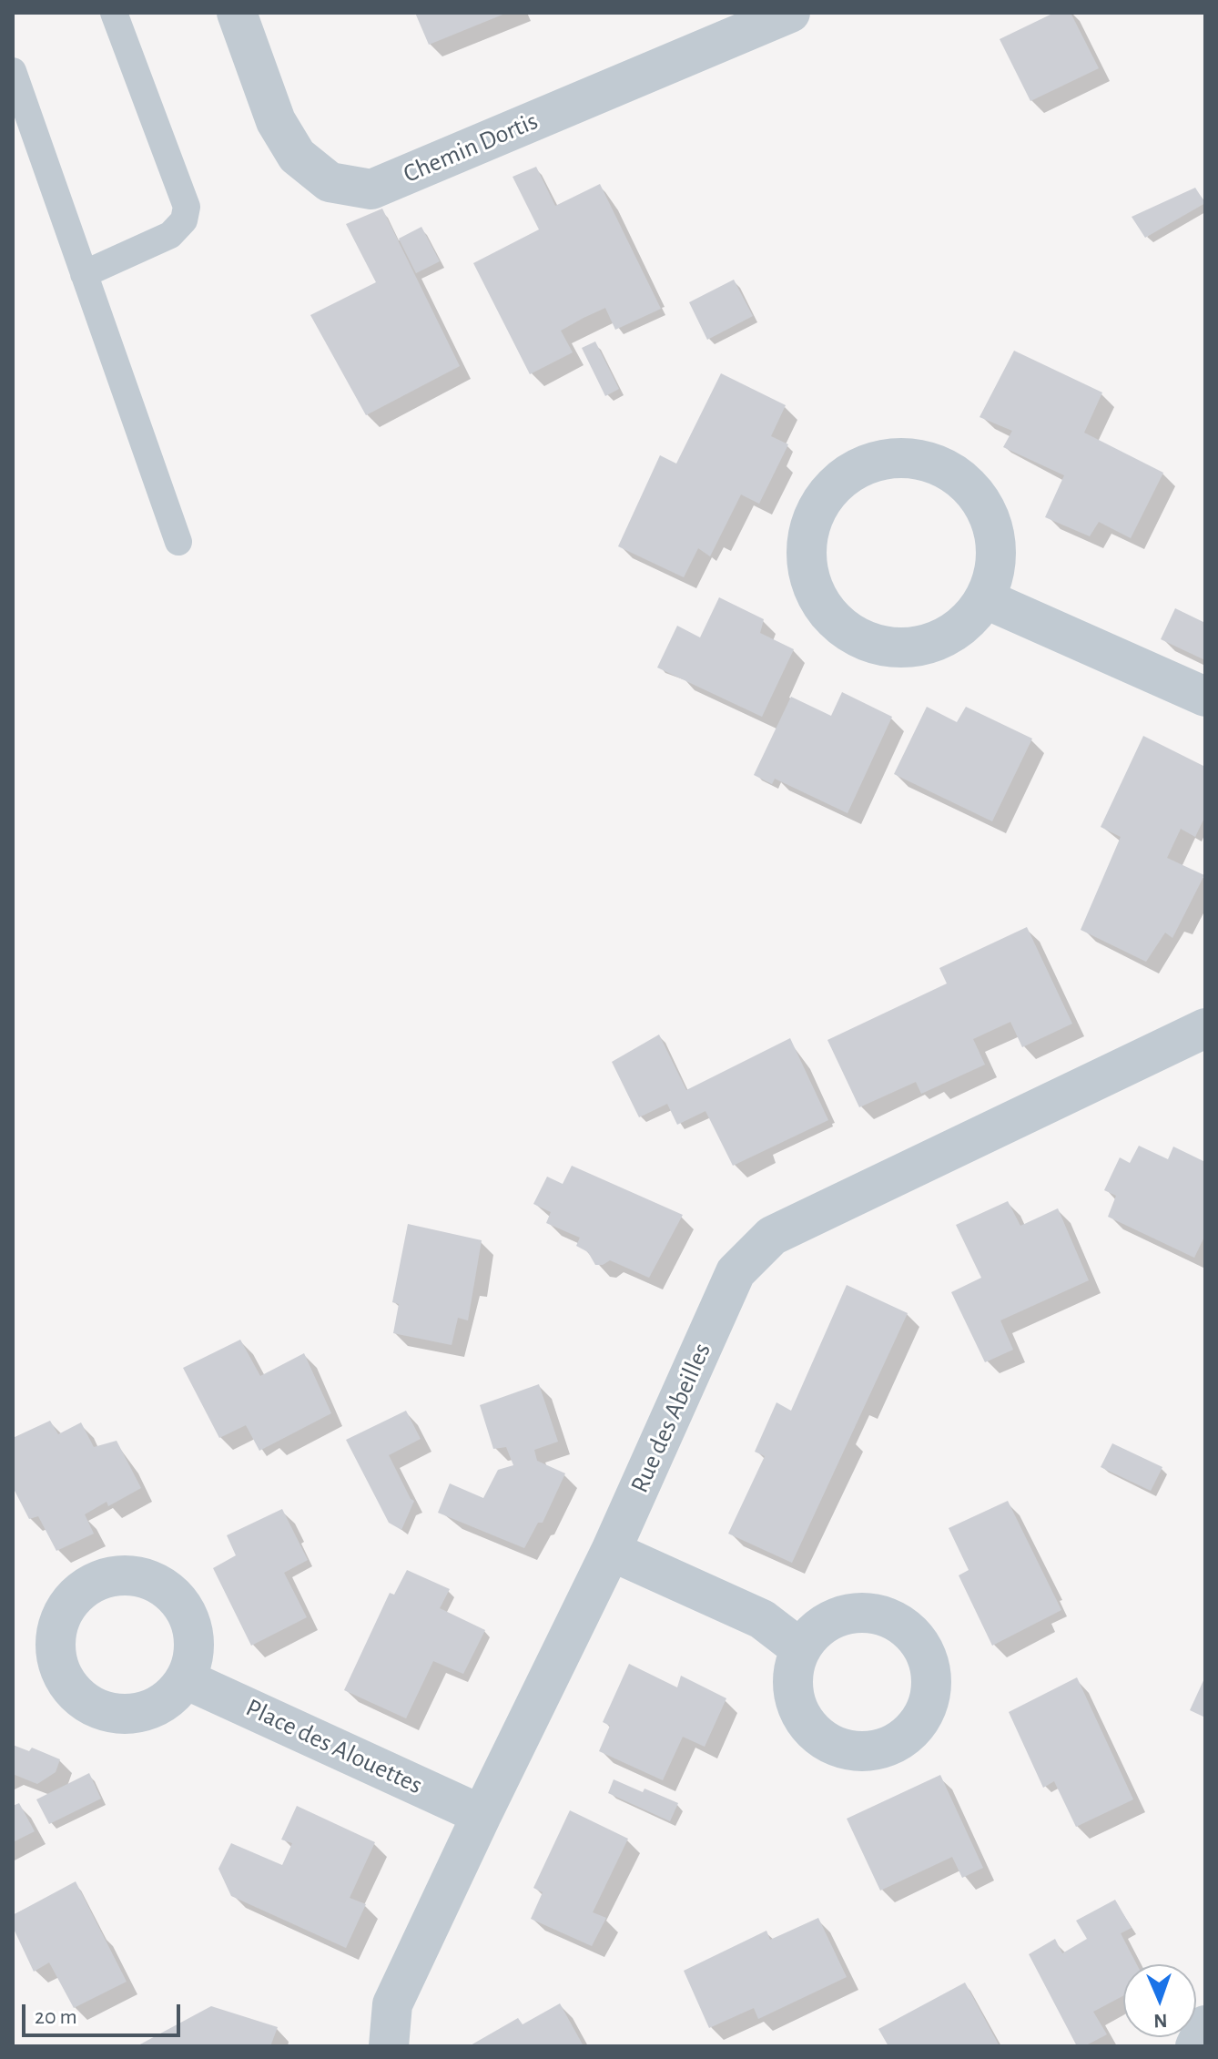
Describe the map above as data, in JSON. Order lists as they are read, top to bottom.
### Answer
{
  "streets": {
    "street": ["Chemin Dortis", "Rue des Abeilles", "Place des Alouettes"]
  },
  "crossings": [
    ["Rue des Abeilles", "Place des Alouettes"]
  ],
  "scale_bar": "20 m",
  "north": "bottom"
}
